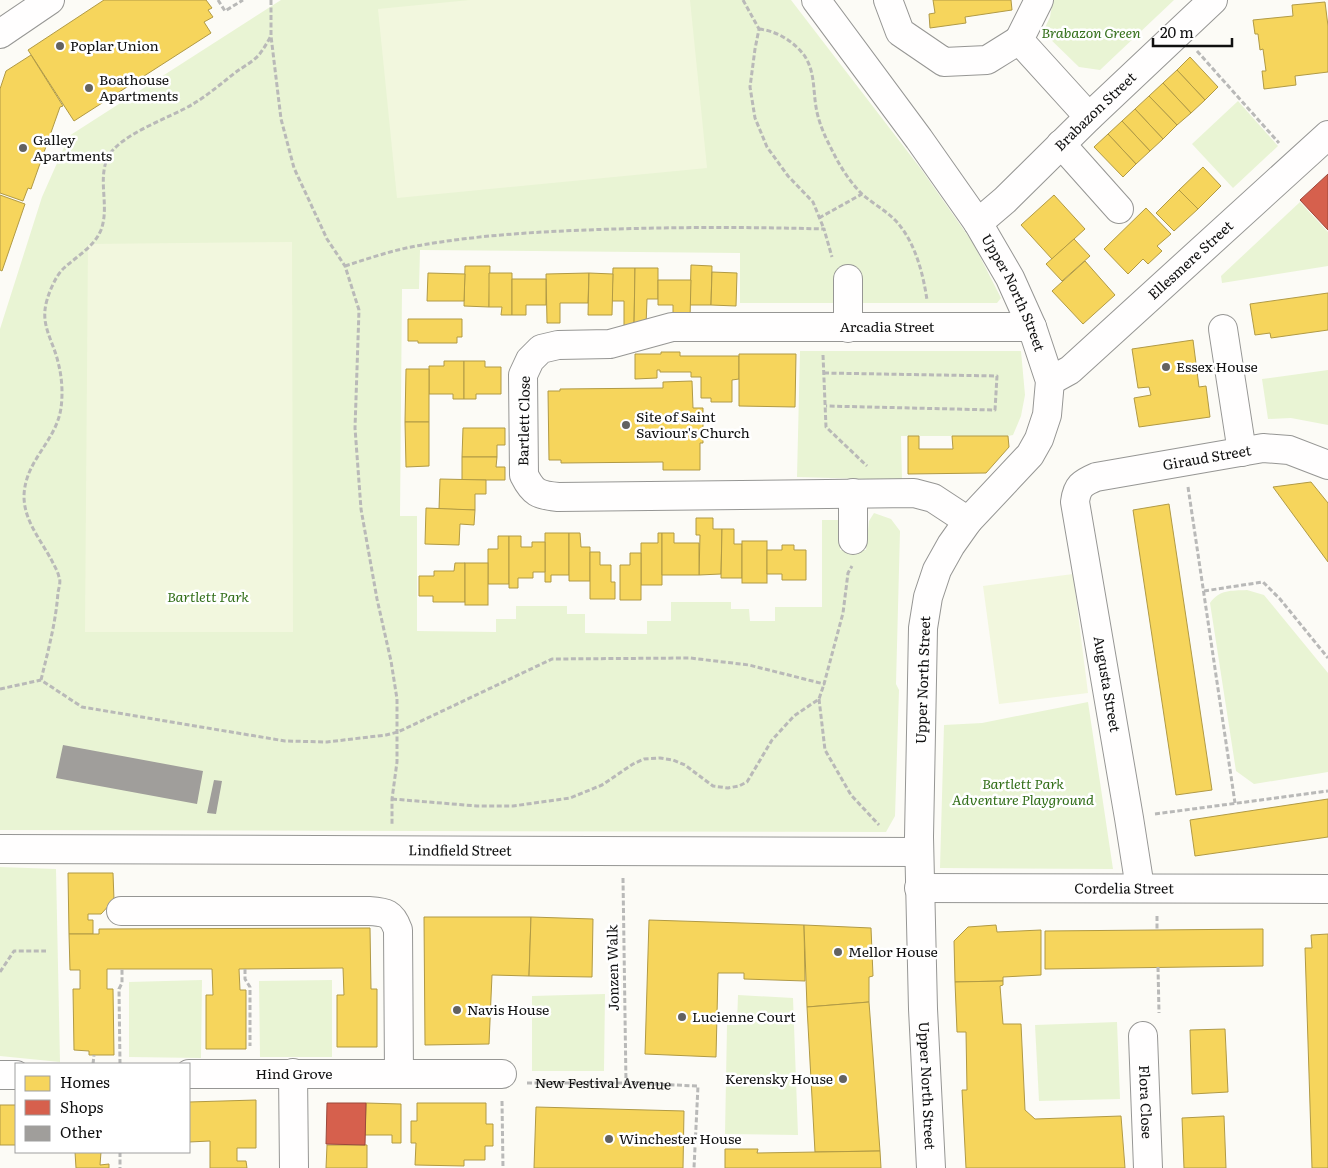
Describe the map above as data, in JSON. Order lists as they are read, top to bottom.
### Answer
{
  "streets": {
    "street": [
      "Brabazon Street",
      "Ellesmere Street",
      "Upper North Street",
      "Arcadia Street",
      "Bartlett Close",
      "Giraud Street",
      "Augusta Street",
      "Lindfield Street",
      "Cordelia Street",
      "Hind Grove",
      "Flora Close"
    ],
    "path": ["Jonzen Walk", "New Festival Avenue"]
  },
  "crossings": [
    ["Brabazon Street", "Upper North Street"],
    ["Ellesmere Street", "Upper North Street"],
    ["Upper North Street", "Arcadia Street"],
    ["Upper North Street", "Lindfield Street"],
    ["Upper North Street", "Cordelia Street"],
    ["Arcadia Street", "Bartlett Close"],
    ["Giraud Street", "Augusta Street"],
    ["Augusta Street", "Cordelia Street"],
    ["Lindfield Street", "Jonzen Walk"],
    ["Jonzen Walk", "New Festival Avenue"]
  ],
  "parks": ["Brabazon Green", "Bartlett Park", "Bartlett Park Adventure Playground"],
  "places": [
    "Poplar Union",
    "Boathouse Apartments",
    "Galley Apartments",
    "Essex House",
    "Site of Saint Saviour's Church",
    "Mellor House",
    "Navis House",
    "Lucienne Court",
    "Kerensky House",
    "Winchester House"
  ],
  "legend": ["Homes", "Shops", "Other"],
  "scale_bar": "20 m"
}
